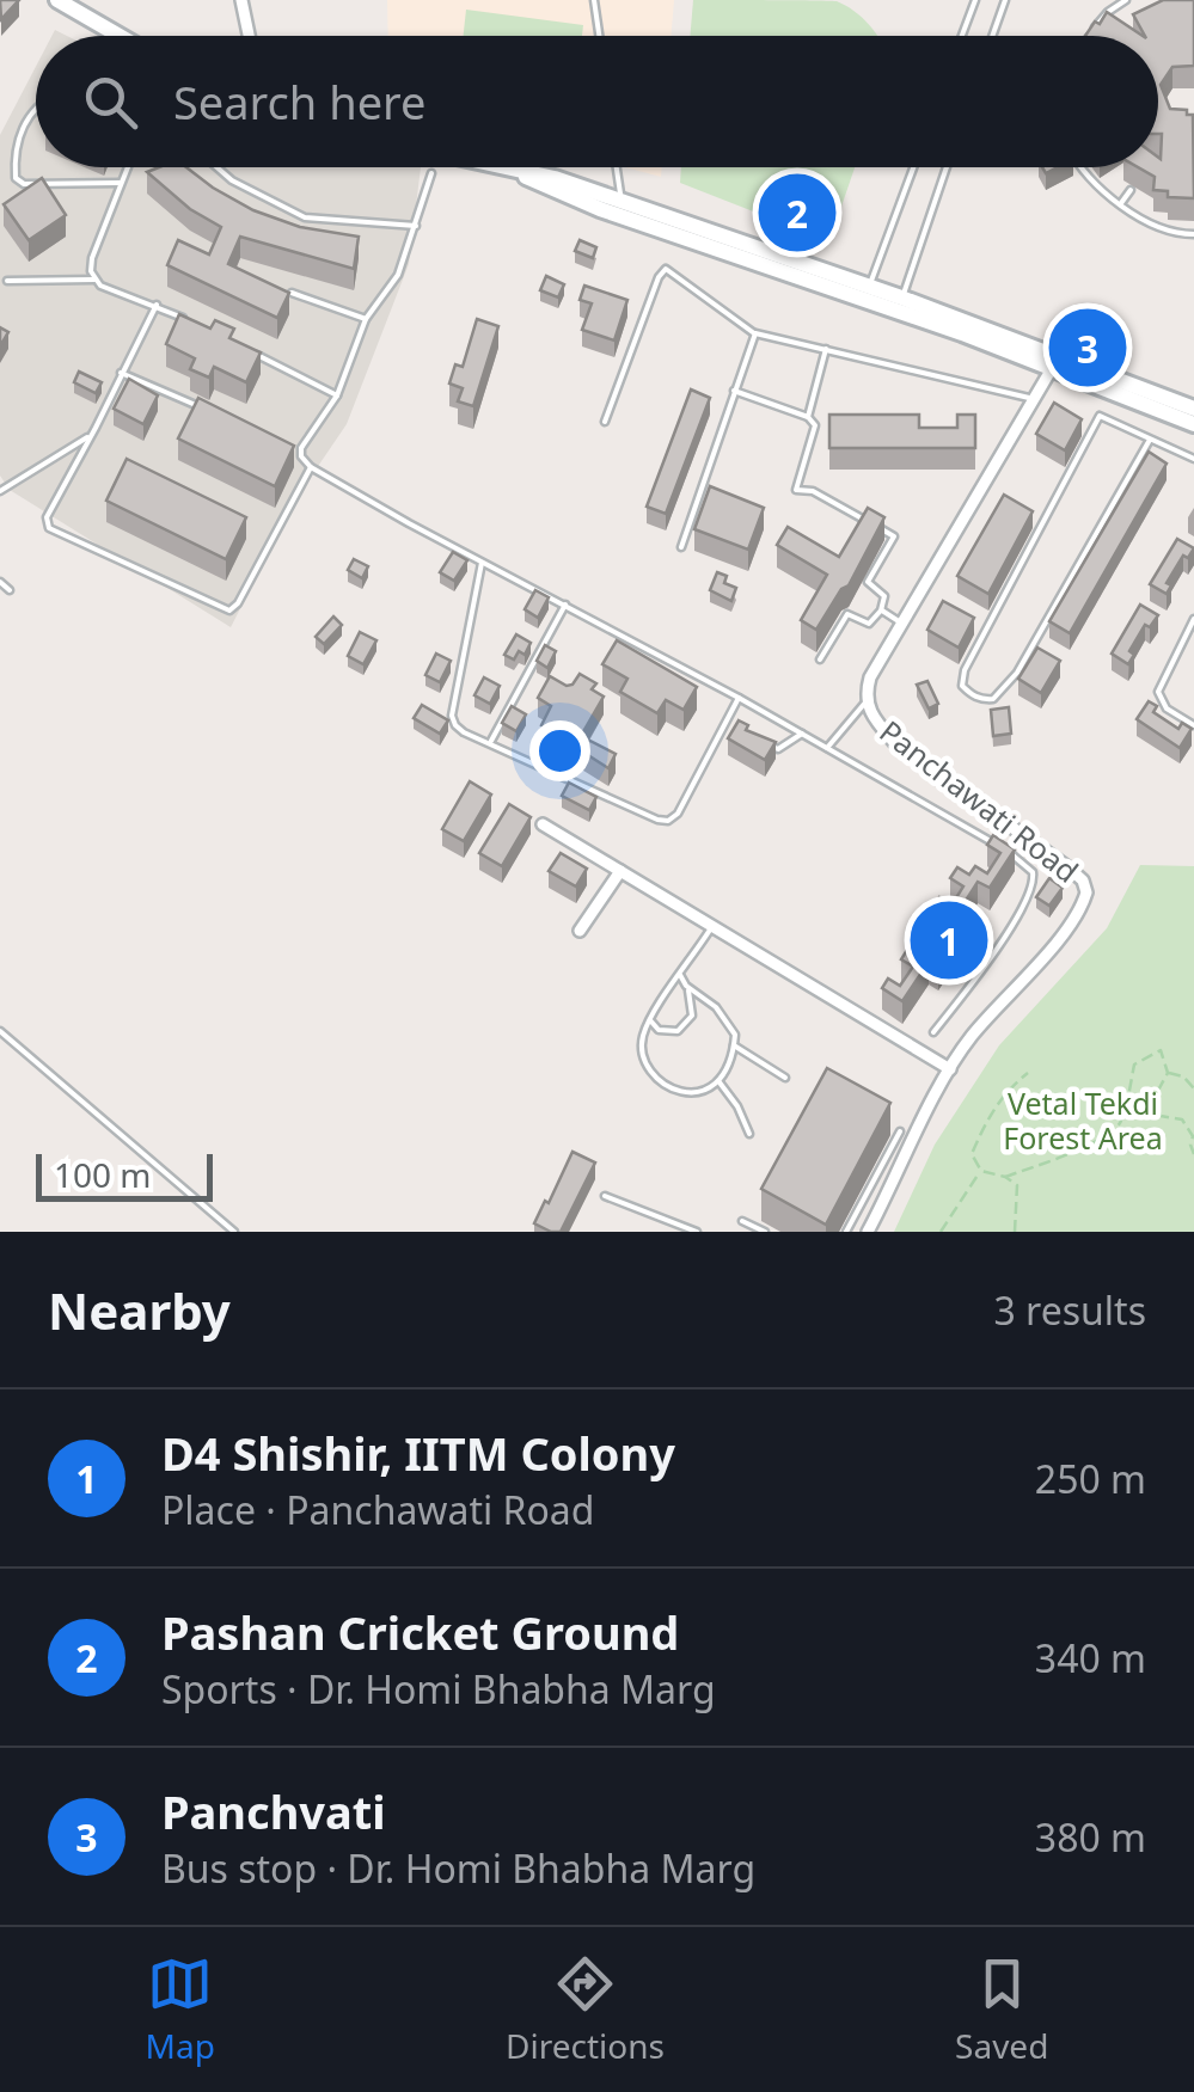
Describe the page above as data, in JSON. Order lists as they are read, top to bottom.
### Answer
{
  "streets": {
    "street": ["Panchawati Road"]
  },
  "parks": ["Vetal Tekdi Forest Area"],
  "scale_bar": "100 m",
  "page": {
    "search": "Search here",
    "pins": ["2", "3", "1"],
    "scale": "100 m",
    "heading": ["Nearby", "3 results"],
    "list": [
      {
        "mark": "1",
        "name": "D4 Shishir, IITM Colony",
        "note": "Place · Panchawati Road",
        "value": "250 m"
      },
      {
        "mark": "2",
        "name": "Pashan Cricket Ground",
        "note": "Sports · Dr. Homi Bhabha Marg",
        "value": "340 m"
      },
      {
        "mark": "3",
        "name": "Panchvati",
        "note": "Bus stop · Dr. Homi Bhabha Marg",
        "value": "380 m"
      }
    ],
    "nav": ["Map", "Directions", "Saved"]
  }
}
